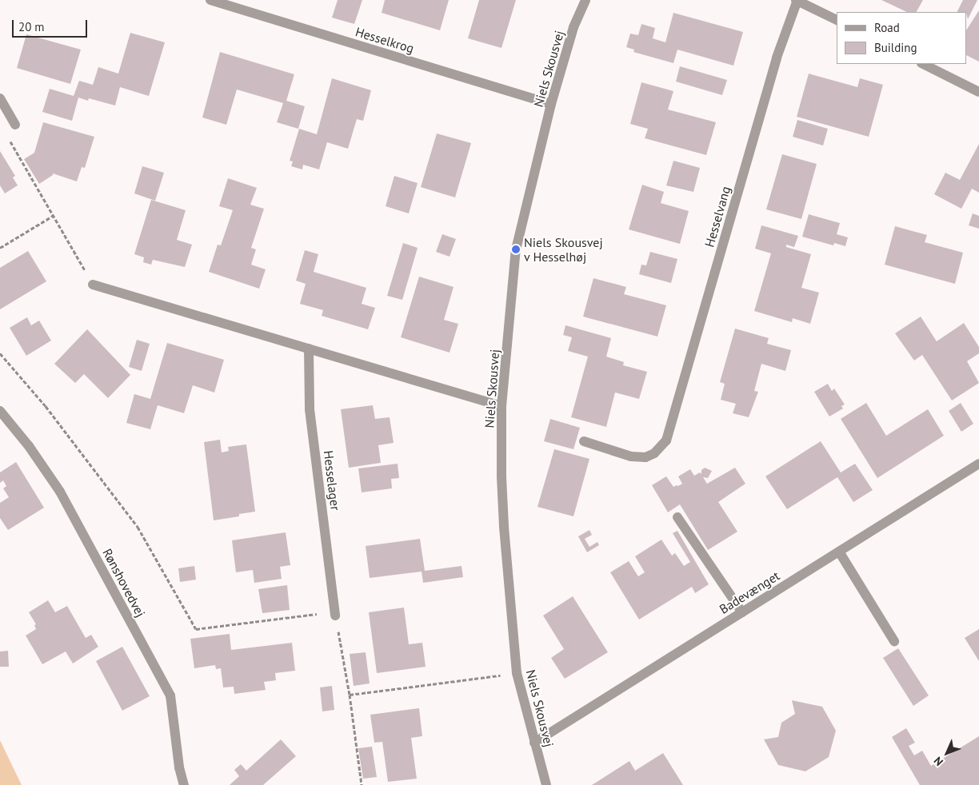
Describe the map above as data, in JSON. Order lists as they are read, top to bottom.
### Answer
{
  "streets": {
    "street": [
      "Hesselkrog",
      "Niels Skousvej",
      "Hesselvang",
      "Hesselager",
      "Rønshovedvej",
      "Badevænget"
    ]
  },
  "crossings": [
    ["Hesselkrog", "Niels Skousvej"],
    ["Niels Skousvej", "Badevænget"]
  ],
  "places": ["Niels Skousvej v Hesselhøj"],
  "legend": ["Road", "Building"],
  "scale_bar": "20 m",
  "north": "bottom left"
}
